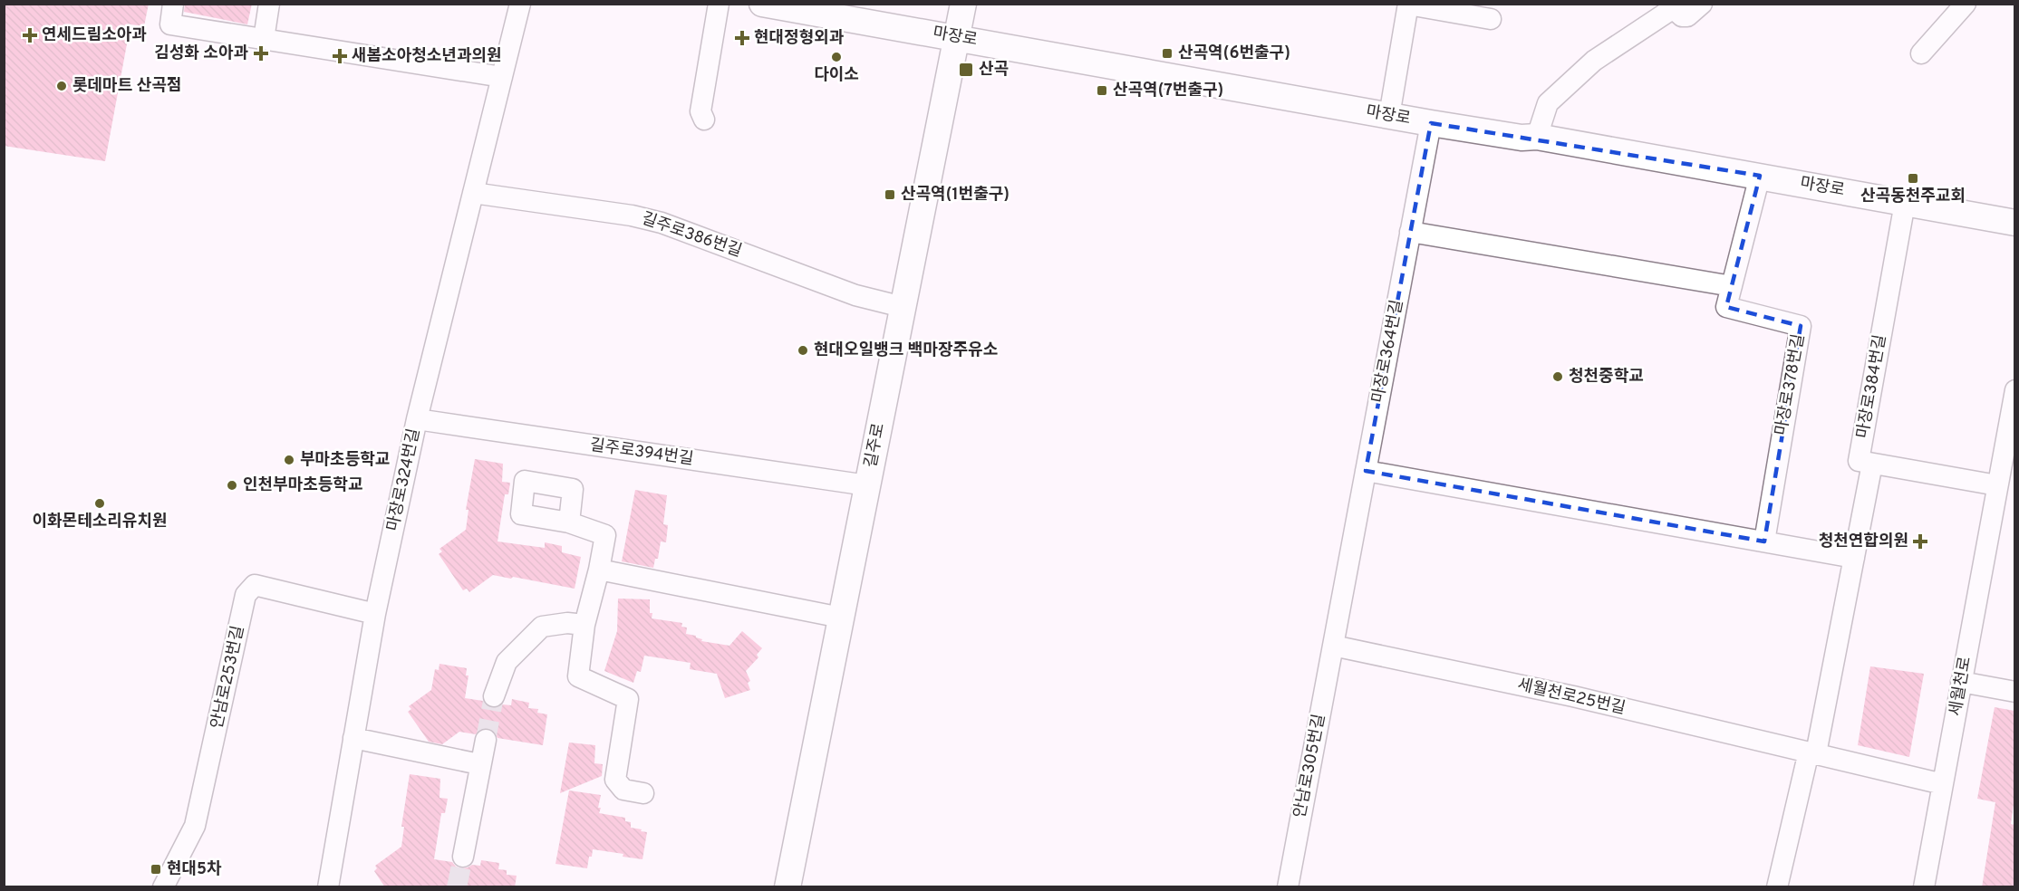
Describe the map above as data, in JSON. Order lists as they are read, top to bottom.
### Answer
{
  "streets": {
    "main road": ["마장로", "길주로"],
    "street": [
      "길주로386번길",
      "마장로364번길",
      "마장로378번길",
      "마장로384번길",
      "길주로394번길",
      "마장로324번길",
      "안남로253번길",
      "세월천로",
      "세월천로25번길",
      "안남로305번길"
    ]
  },
  "crossings": [
    ["마장로", "마장로364번길"],
    ["마장로", "마장로378번길"],
    ["마장로", "마장로384번길"],
    ["마장로", "길주로"],
    ["길주로386번길", "길주로"],
    ["길주로386번길", "마장로324번길"],
    ["마장로364번길", "세월천로25번길"],
    ["마장로364번길", "안남로305번길"],
    ["마장로384번길", "세월천로25번길"],
    ["길주로", "길주로394번길"],
    ["길주로394번길", "마장로324번길"],
    ["마장로324번길", "안남로253번길"],
    ["세월천로", "세월천로25번길"],
    ["세월천로25번길", "안남로305번길"]
  ],
  "places": {
    "health": [
      "연세드림소아과",
      "현대정형외과",
      "김성화 소아과",
      "새봄소아청소년과의원",
      "청천연합의원"
    ],
    "transit": [
      "산곡역(6번출구)",
      "산곡",
      "산곡역(7번출구)",
      "산곡동천주교회",
      "산곡역(1번출구)",
      "현대5차"
    ],
    "other": [
      "다이소",
      "롯데마트 산곡점",
      "현대오일뱅크 백마장주유소",
      "청천중학교",
      "부마초등학교",
      "인천부마초등학교",
      "이화몬테소리유치원"
    ]
  }
}
